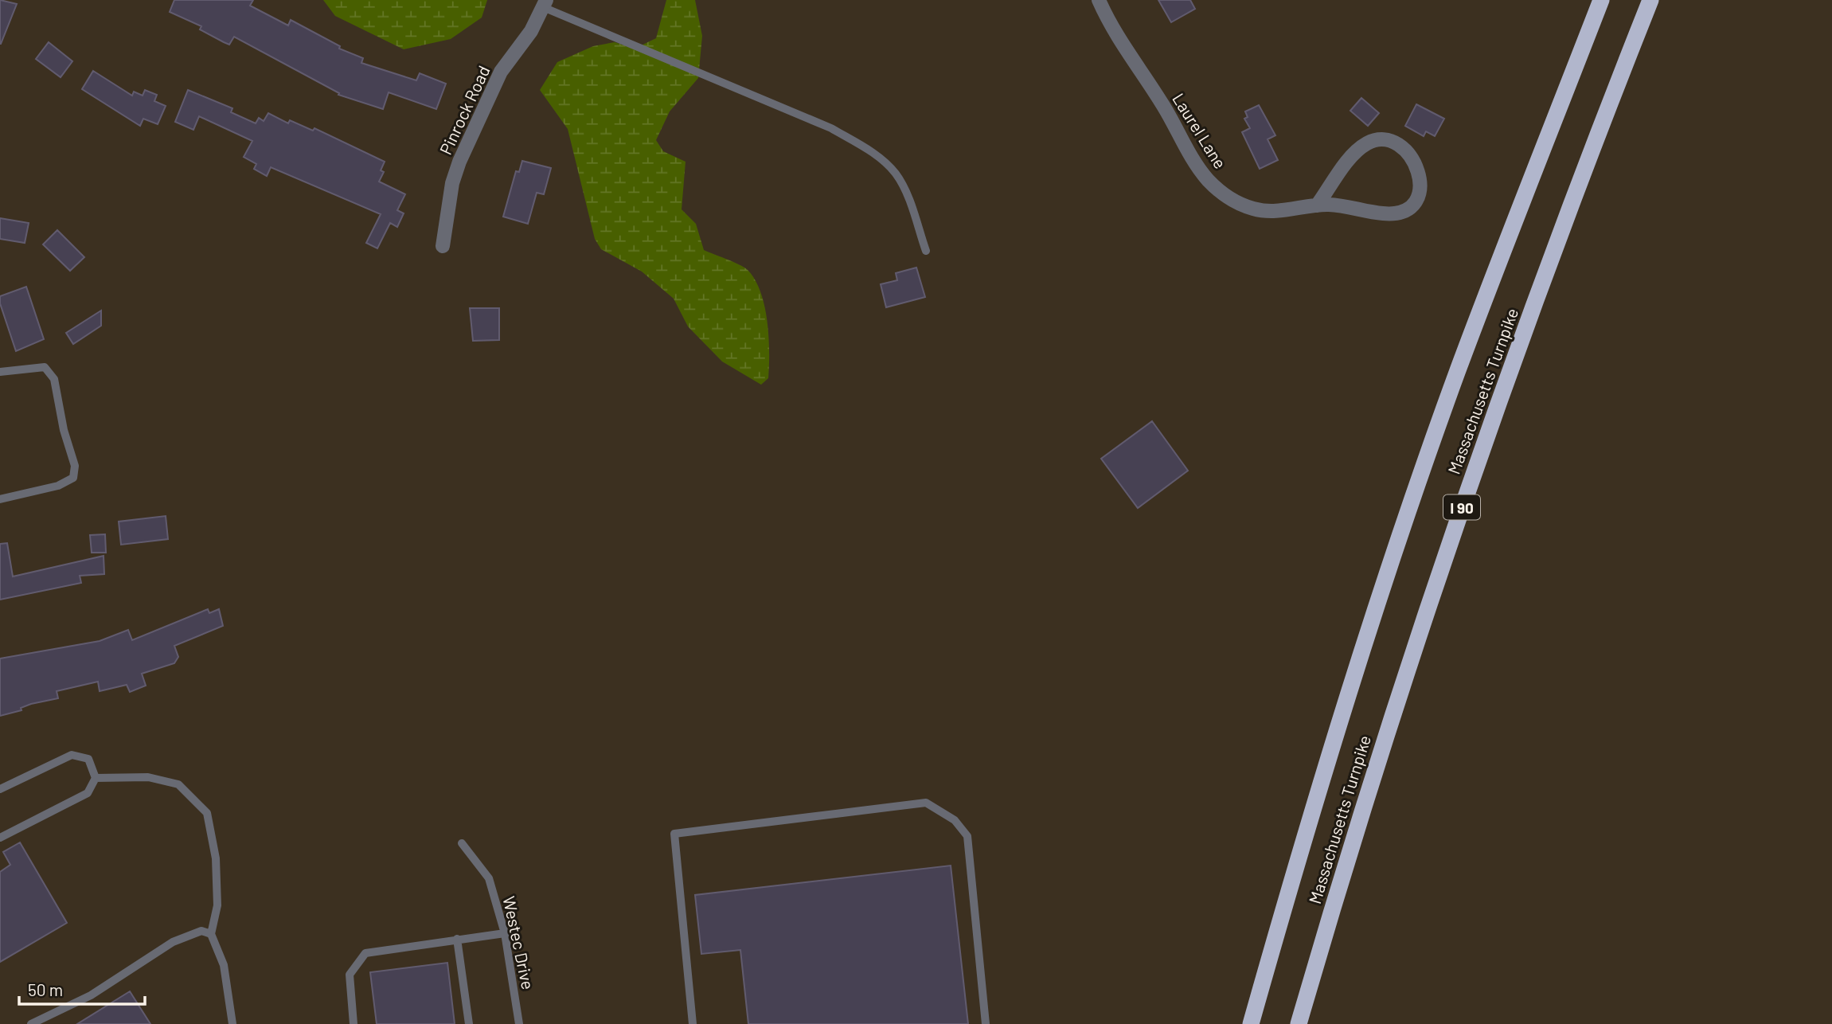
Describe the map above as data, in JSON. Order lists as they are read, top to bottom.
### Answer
{
  "streets": {
    "highway": ["Massachusetts Turnpike", "I 90"],
    "street": ["Pinrock Road", "Laurel Lane"],
    "lane": ["Westec Drive"]
  },
  "scale_bar": "50 m"
}
